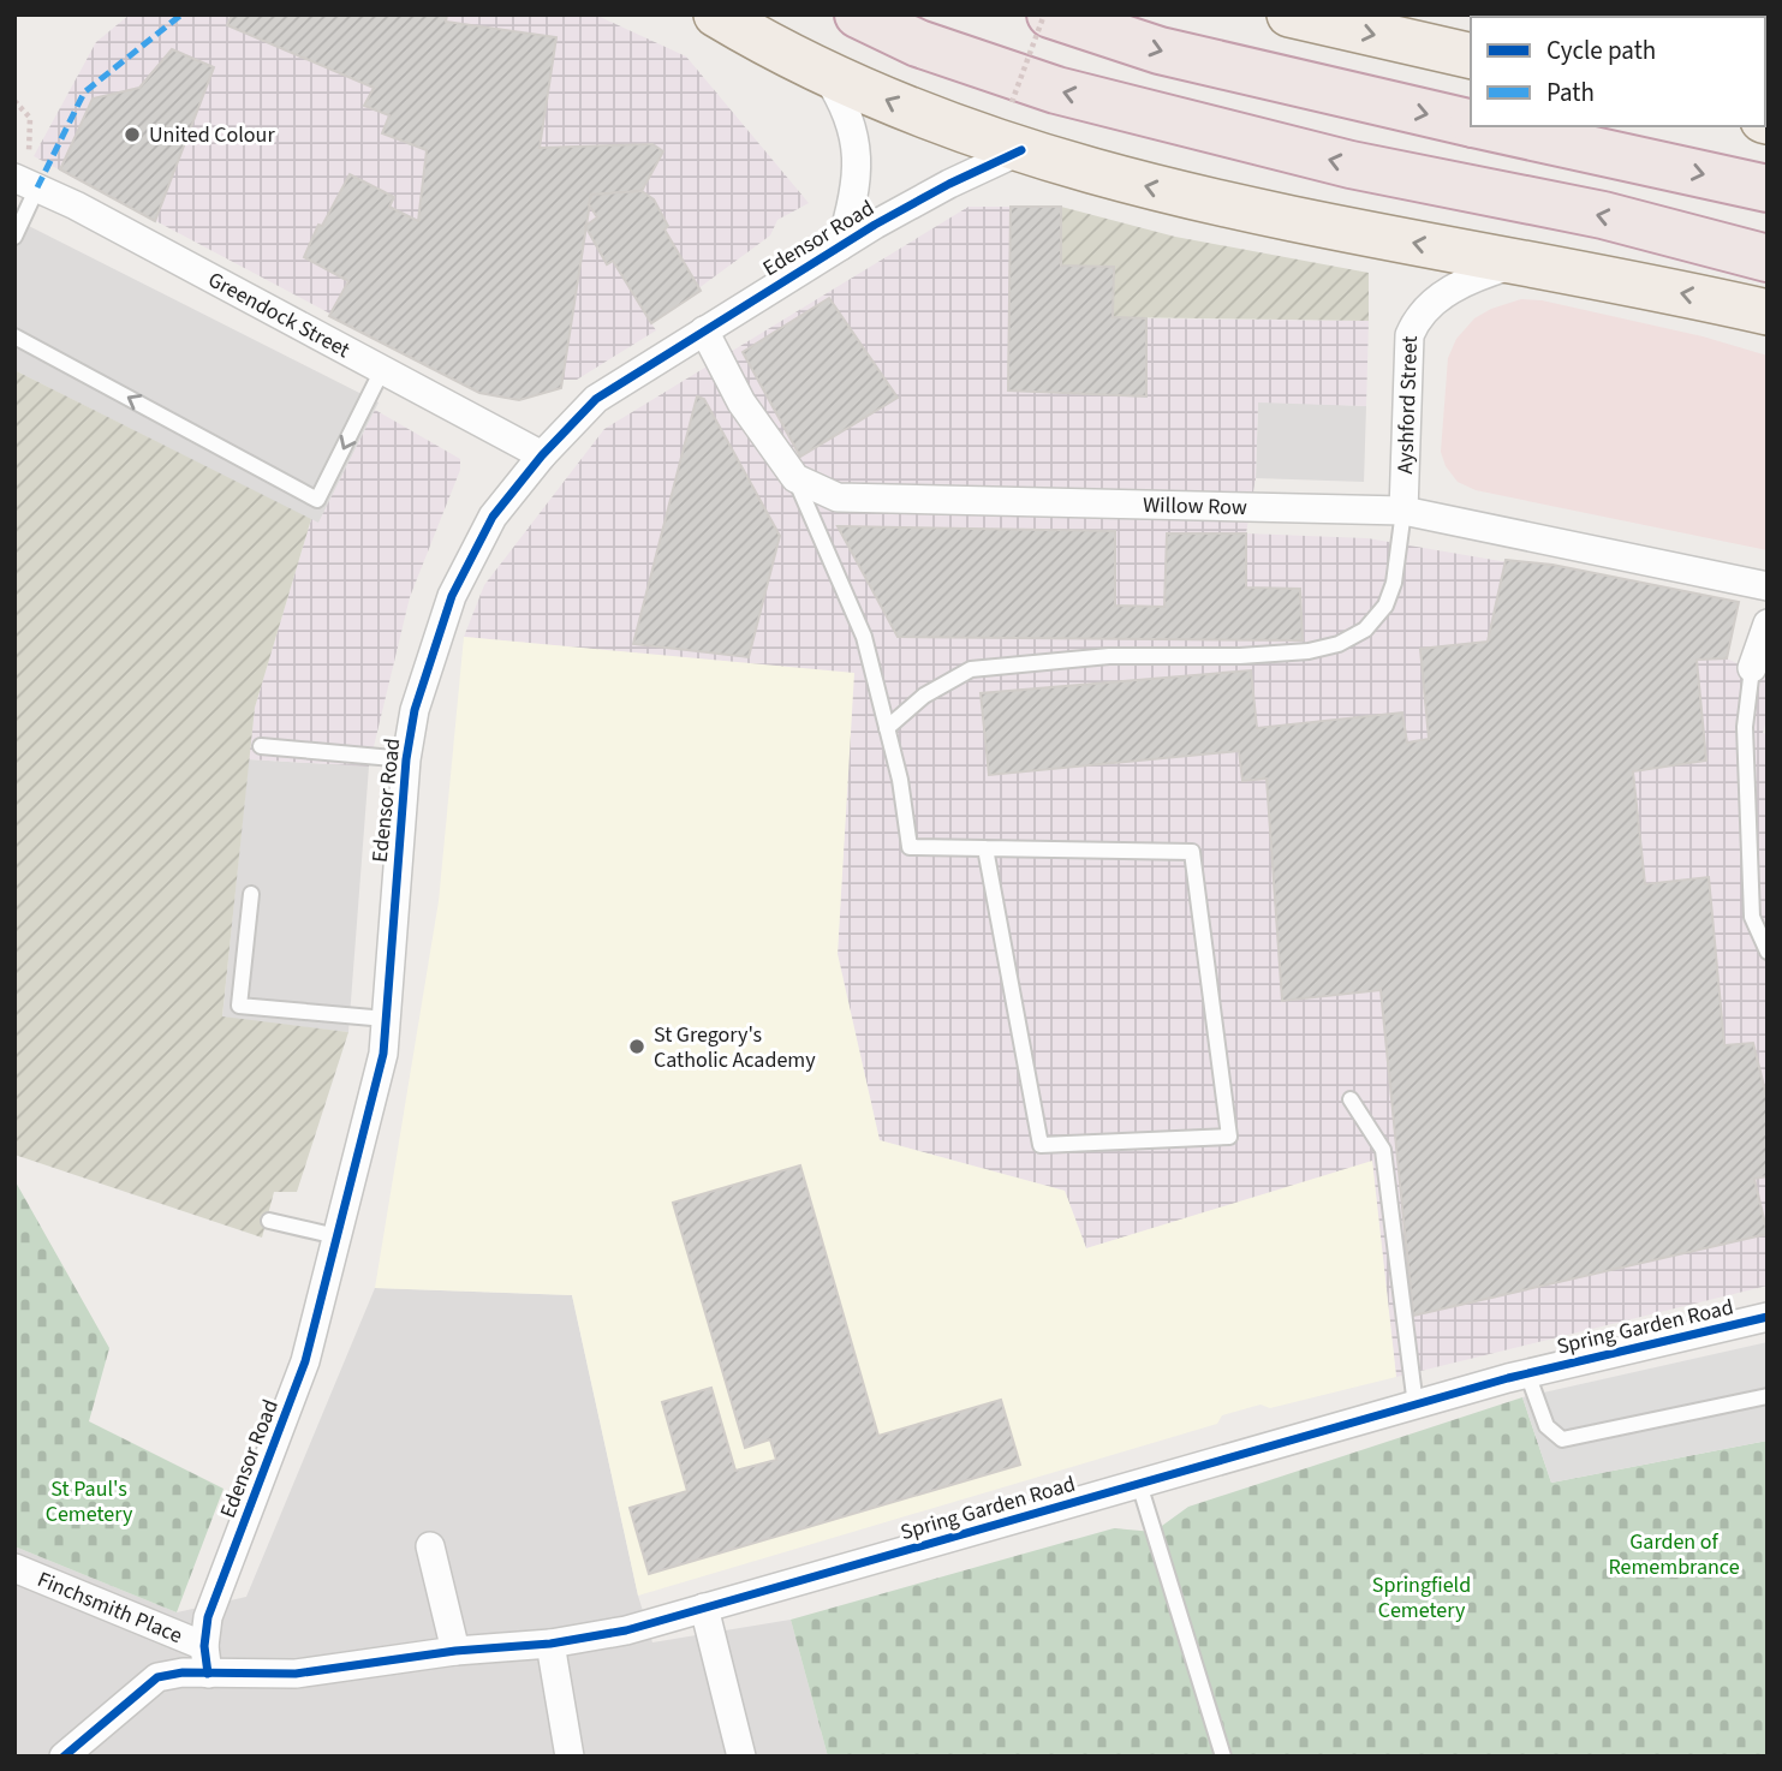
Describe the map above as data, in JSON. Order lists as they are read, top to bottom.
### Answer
{
  "streets": {
    "street": [
      "Edensor Road",
      "Greendock Street",
      "Ayshford Street",
      "Willow Row",
      "Spring Garden Road",
      "Finchsmith Place"
    ]
  },
  "crossings": [
    ["Edensor Road", "Greendock Street"],
    ["Edensor Road", "Willow Row"],
    ["Edensor Road", "Spring Garden Road"],
    ["Edensor Road", "Finchsmith Place"],
    ["Ayshford Street", "Willow Row"],
    ["Spring Garden Road", "Finchsmith Place"]
  ],
  "parks": ["St Paul's Cemetery", "Garden of Remembrance", "Springfield Cemetery"],
  "places": ["United Colour", "St Gregory's Catholic Academy"],
  "legend": ["Cycle path", "Path"]
}
